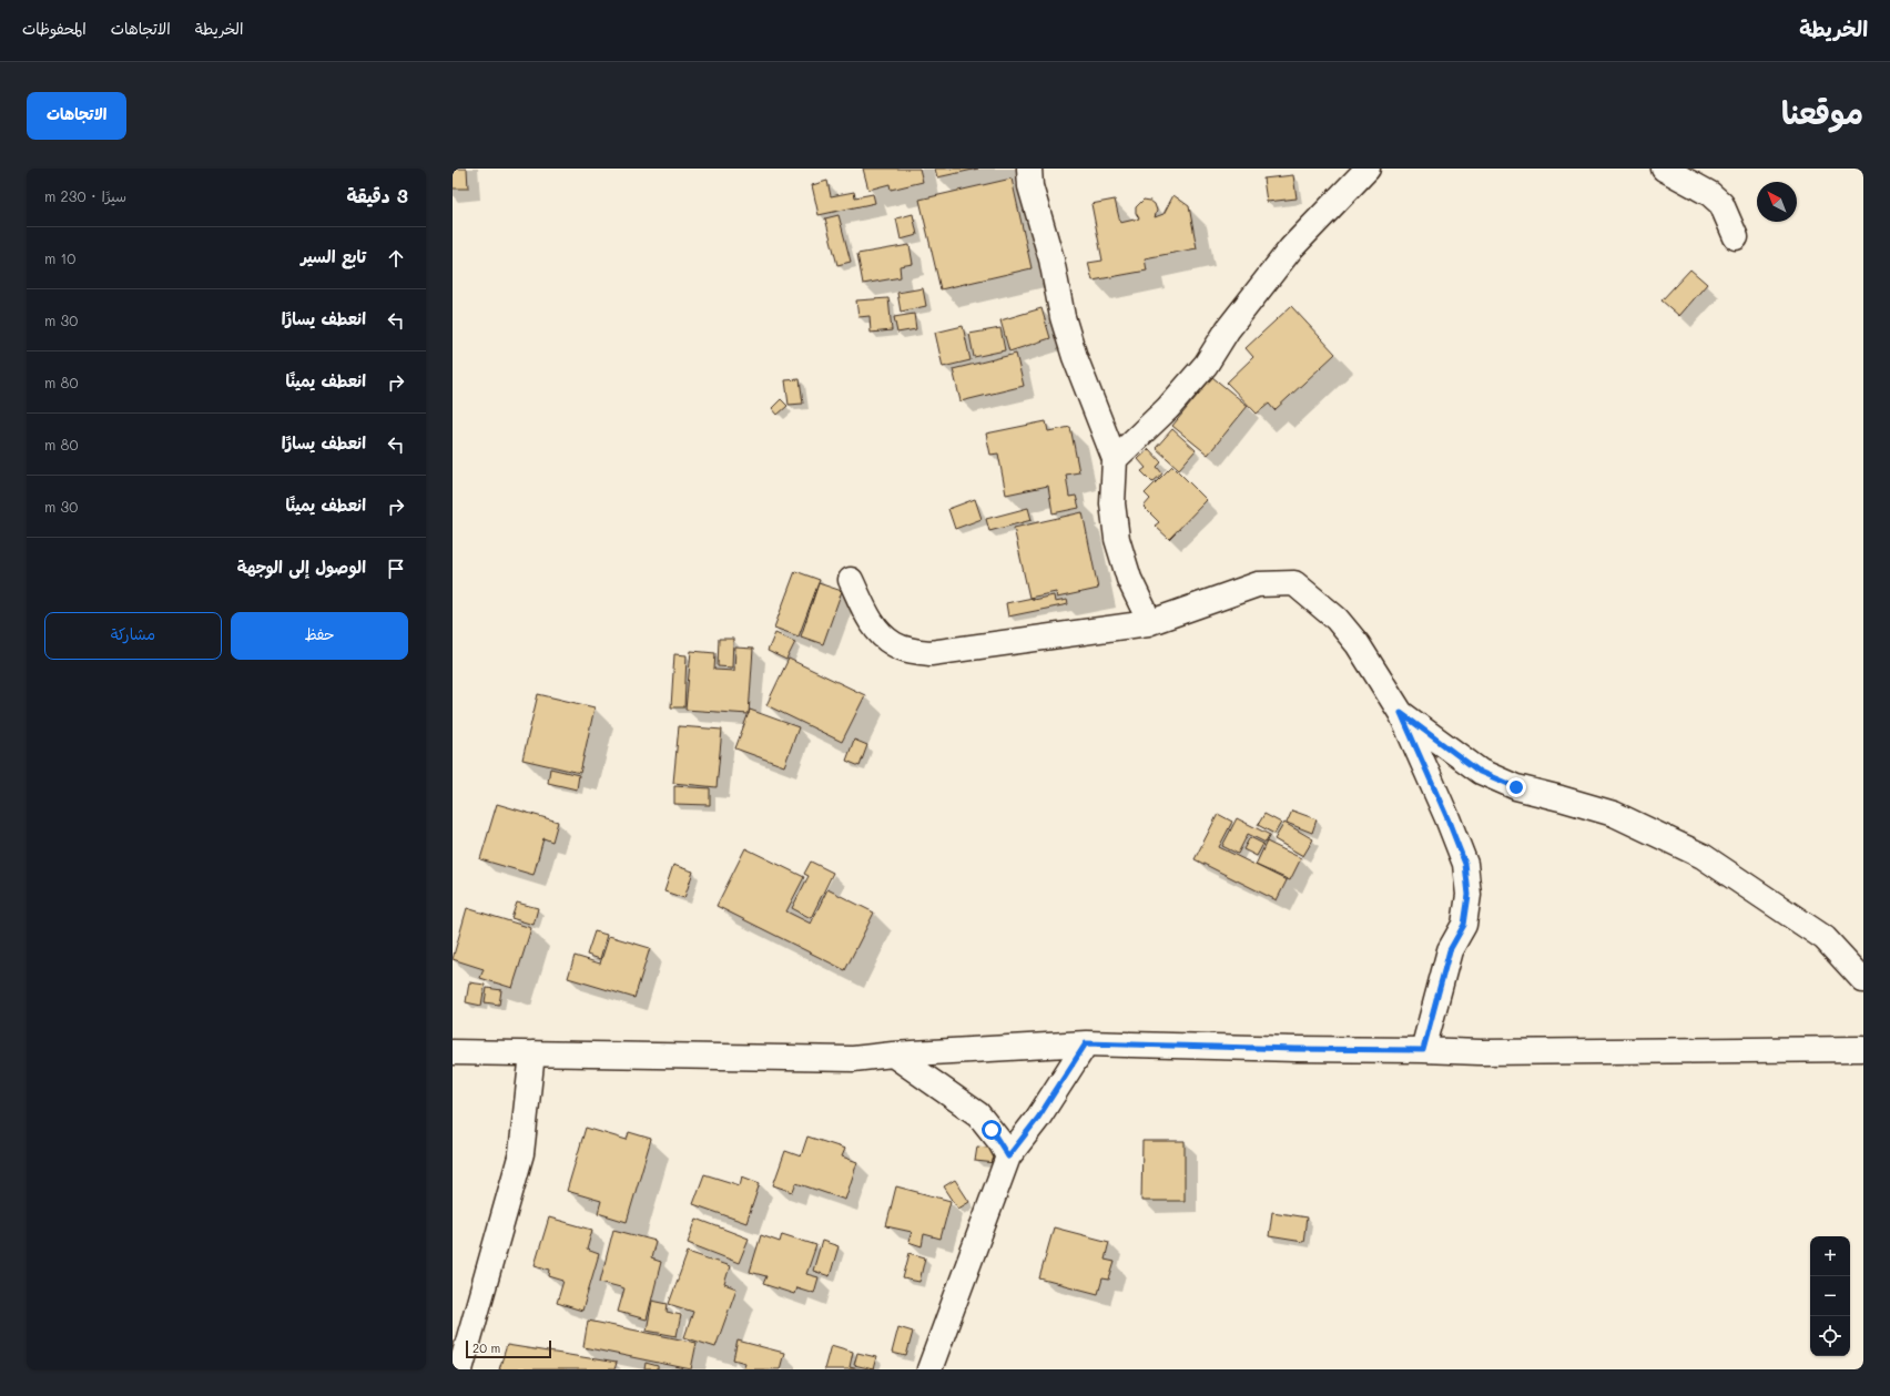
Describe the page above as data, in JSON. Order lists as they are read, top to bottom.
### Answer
{
  "scale_bar": "20 m",
  "north": "top left",
  "page": {
    "header": "الخريطة",
    "nav": ["الخريطة", "الاتجاهات", "المحفوظات"],
    "title": "موقعنا",
    "buttons": [
      "الاتجاهات",
      ["حفظ", "مشاركة"]
    ],
    "heading": ["3 دقيقة", "سيرًا · 230 m"],
    "list": [
      ["تابع السير", "10 m"],
      ["انعطف يسارًا", "30 m"],
      ["انعطف يمينًا", "80 m"],
      ["انعطف يسارًا", "80 m"],
      ["انعطف يمينًا", "30 m"],
      "الوصول إلى الوجهة"
    ],
    "map_buttons": ["+", "−"],
    "scale": "20 m"
  }
}
